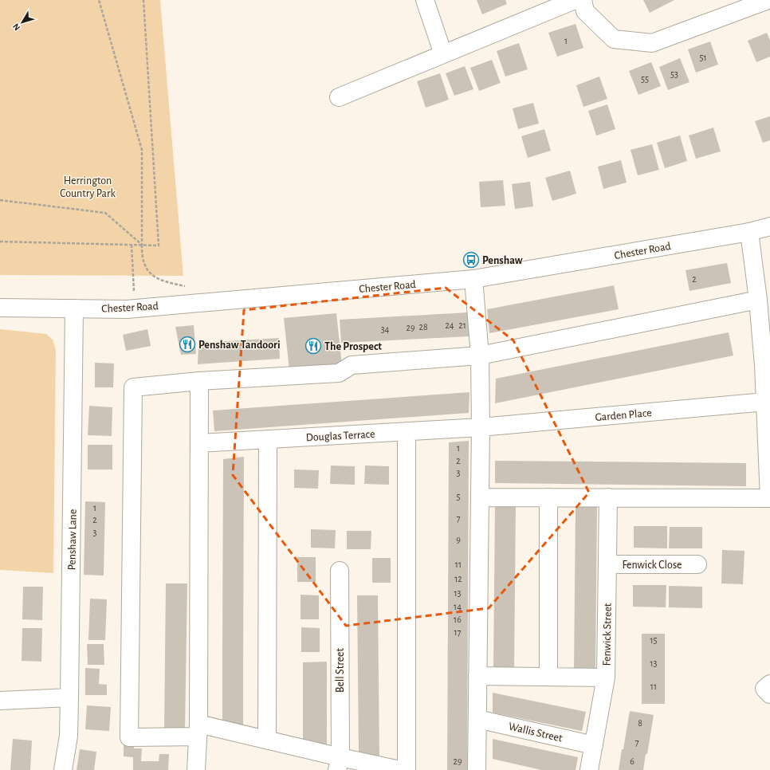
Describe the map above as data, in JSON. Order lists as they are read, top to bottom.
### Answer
{
  "streets": {
    "street": [
      "Chester Road",
      "Garden Place",
      "Douglas Terrace",
      "Penshaw Lane",
      "Fenwick Close",
      "Fenwick Street",
      "Bell Street",
      "Wallis Street"
    ]
  },
  "crossings": [
    ["Chester Road", "Penshaw Lane"],
    ["Garden Place", "Douglas Terrace"],
    ["Fenwick Close", "Fenwick Street"],
    ["Fenwick Street", "Wallis Street"]
  ],
  "parks": ["Herrington Country Park"],
  "places": {
    "bus stop": ["Penshaw"],
    "restaurant": ["Penshaw Tandoori", "The Prospect"]
  },
  "house_numbers": [
    "1",
    "51",
    "53",
    "55",
    "2",
    "24",
    "21",
    "28",
    "29",
    "34",
    "1",
    "2",
    "3",
    "5",
    "1",
    "7",
    "2",
    "3",
    "9",
    "11",
    "12",
    "13",
    "14",
    "16",
    "17",
    "15",
    "13",
    "11",
    "8",
    "7",
    "29",
    "6"
  ],
  "north": "bottom left"
}
